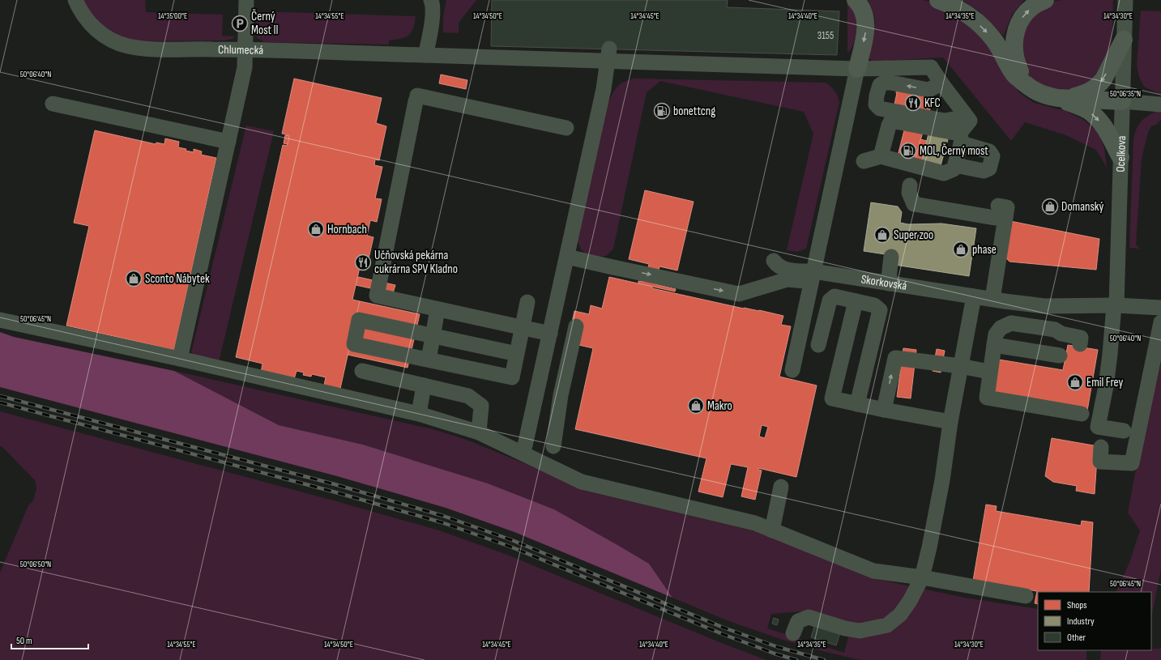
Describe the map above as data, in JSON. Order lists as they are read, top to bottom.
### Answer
{
  "streets": {
    "street": ["Chlumecká", "Ocelkova", "Skorkovská"]
  },
  "crossings": [
    ["Ocelkova", "Skorkovská"]
  ],
  "places": {
    "parking": ["Černý Most II"],
    "restaurant": ["KFC", "Učňovská pekárna cukrárna SPV Kladno"],
    "fuel station": ["bonettcng", "MOL, Černý most"],
    "shop": [
      "Domanský",
      "Hornbach",
      "Super zoo",
      "phase",
      "Sconto Nábytek",
      "Emil Frey",
      "Makro"
    ]
  },
  "house_numbers": ["3155"],
  "legend": ["Shops", "Industry", "Other"],
  "scale_bar": "50 m",
  "coordinates": [
    "14°35'00\"E",
    "14°34'55\"E",
    "14°34'50\"E",
    "14°34'45\"E",
    "14°34'40\"E",
    "14°34'35\"E",
    "14°34'30\"E",
    "50°06'40\"N",
    "50°06'35\"N",
    "50°06'45\"N",
    "50°06'50\"N"
  ]
}
